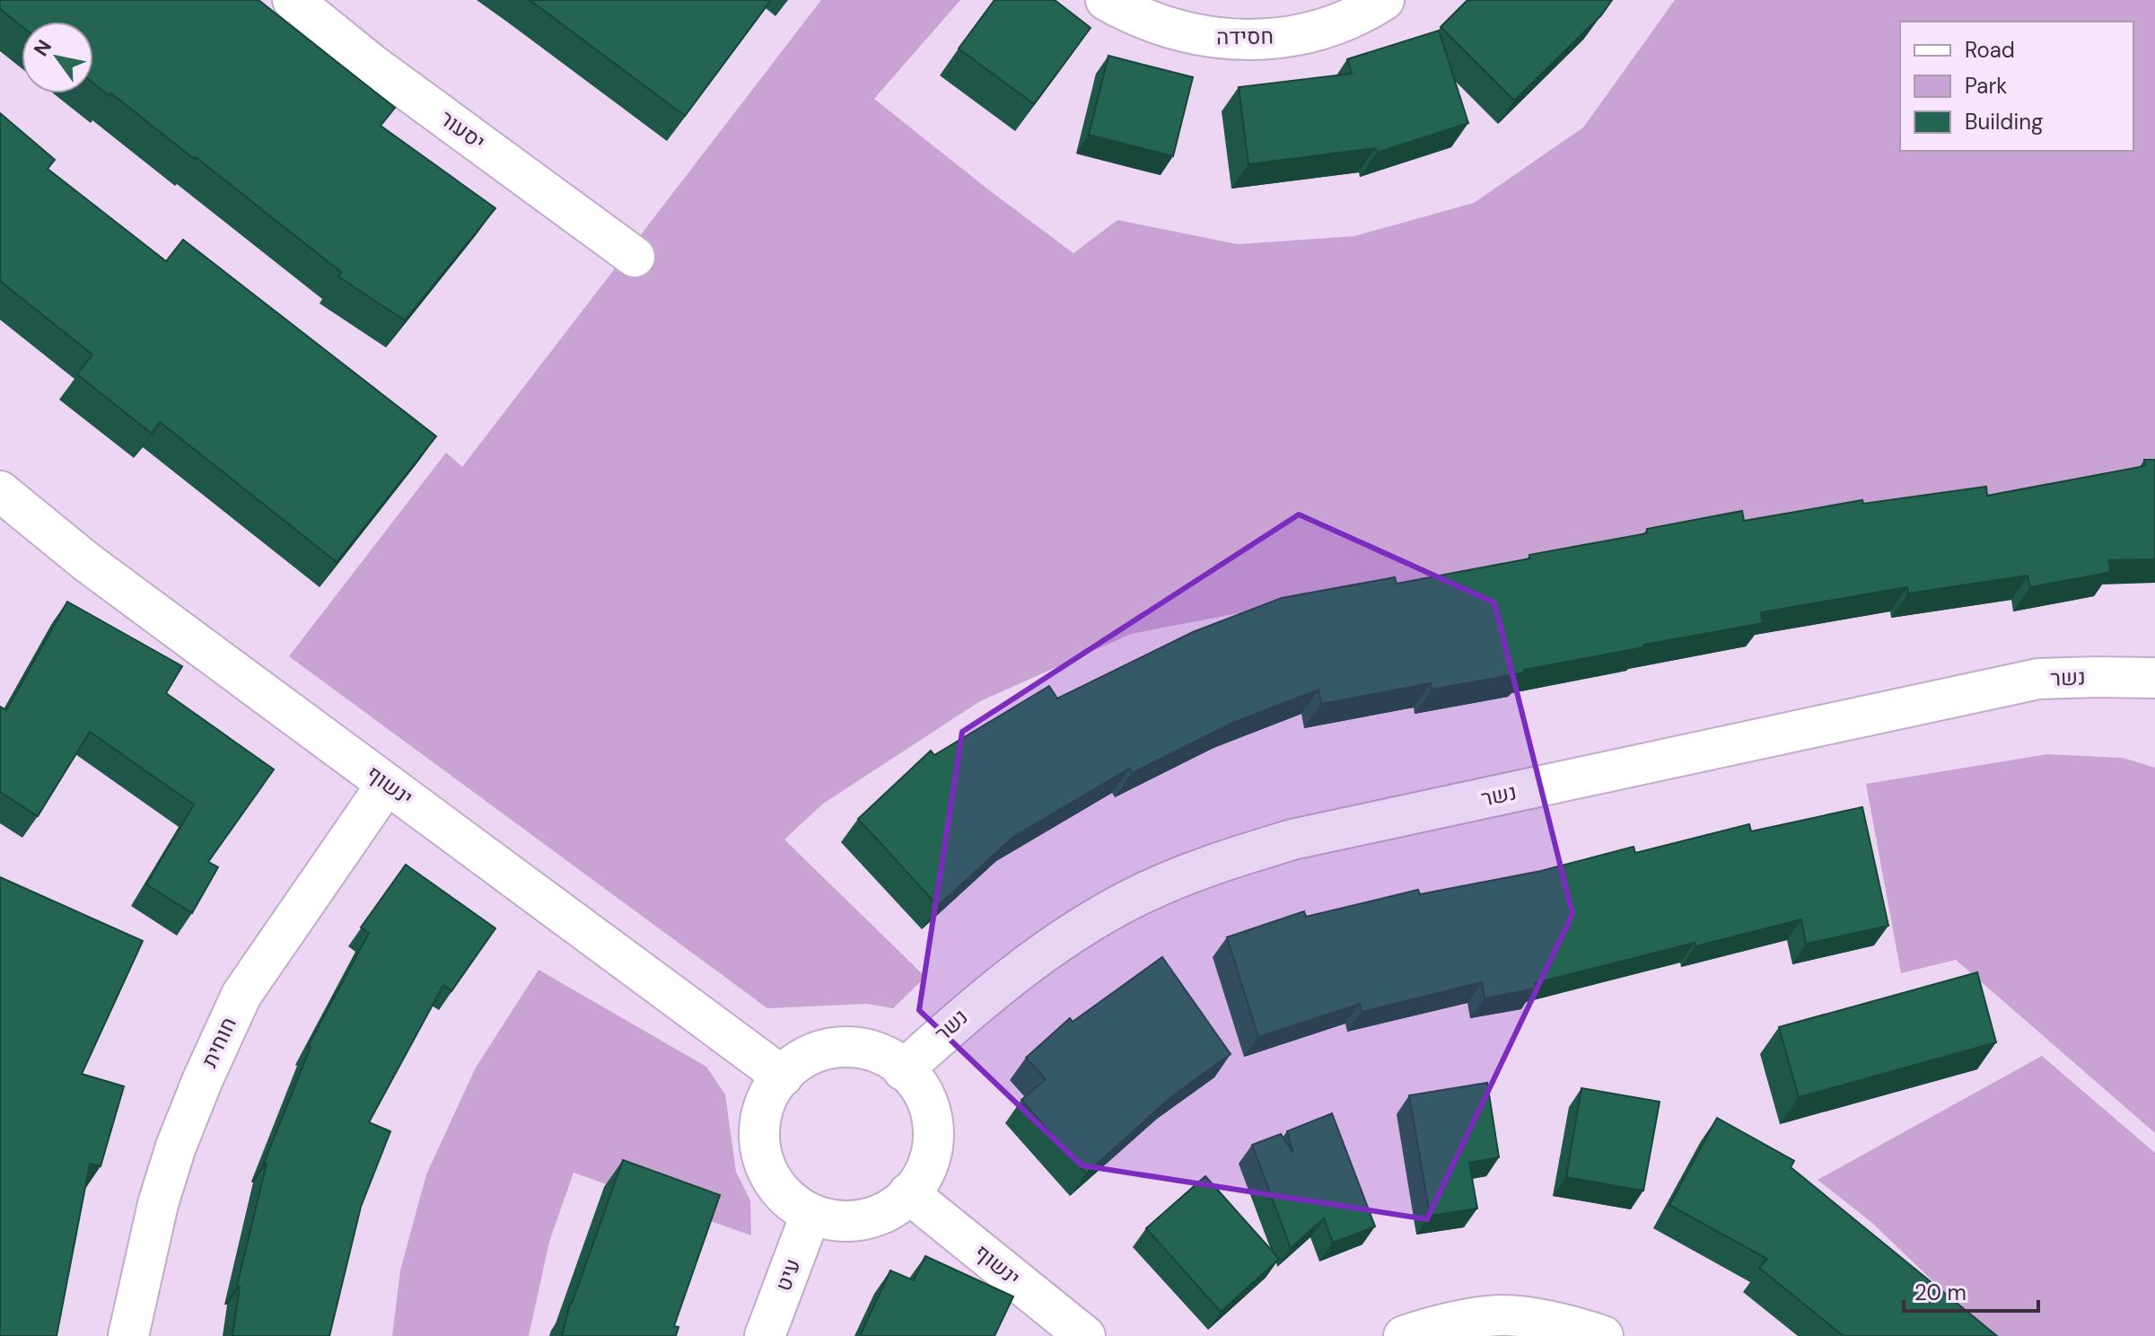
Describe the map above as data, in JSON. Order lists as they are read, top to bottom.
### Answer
{
  "streets": {
    "street": [
      "חסידה",
      "יסעור",
      "נשר",
      "ינשוף",
      "חוחית",
      "עיט"
    ]
  },
  "crossings": [
    ["נשר", "ינשוף"],
    ["נשר", "עיט"],
    ["ינשוף", "חוחית"],
    ["ינשוף", "עיט"]
  ],
  "legend": ["Road", "Park", "Building"],
  "scale_bar": "20 m",
  "north": "top left"
}
